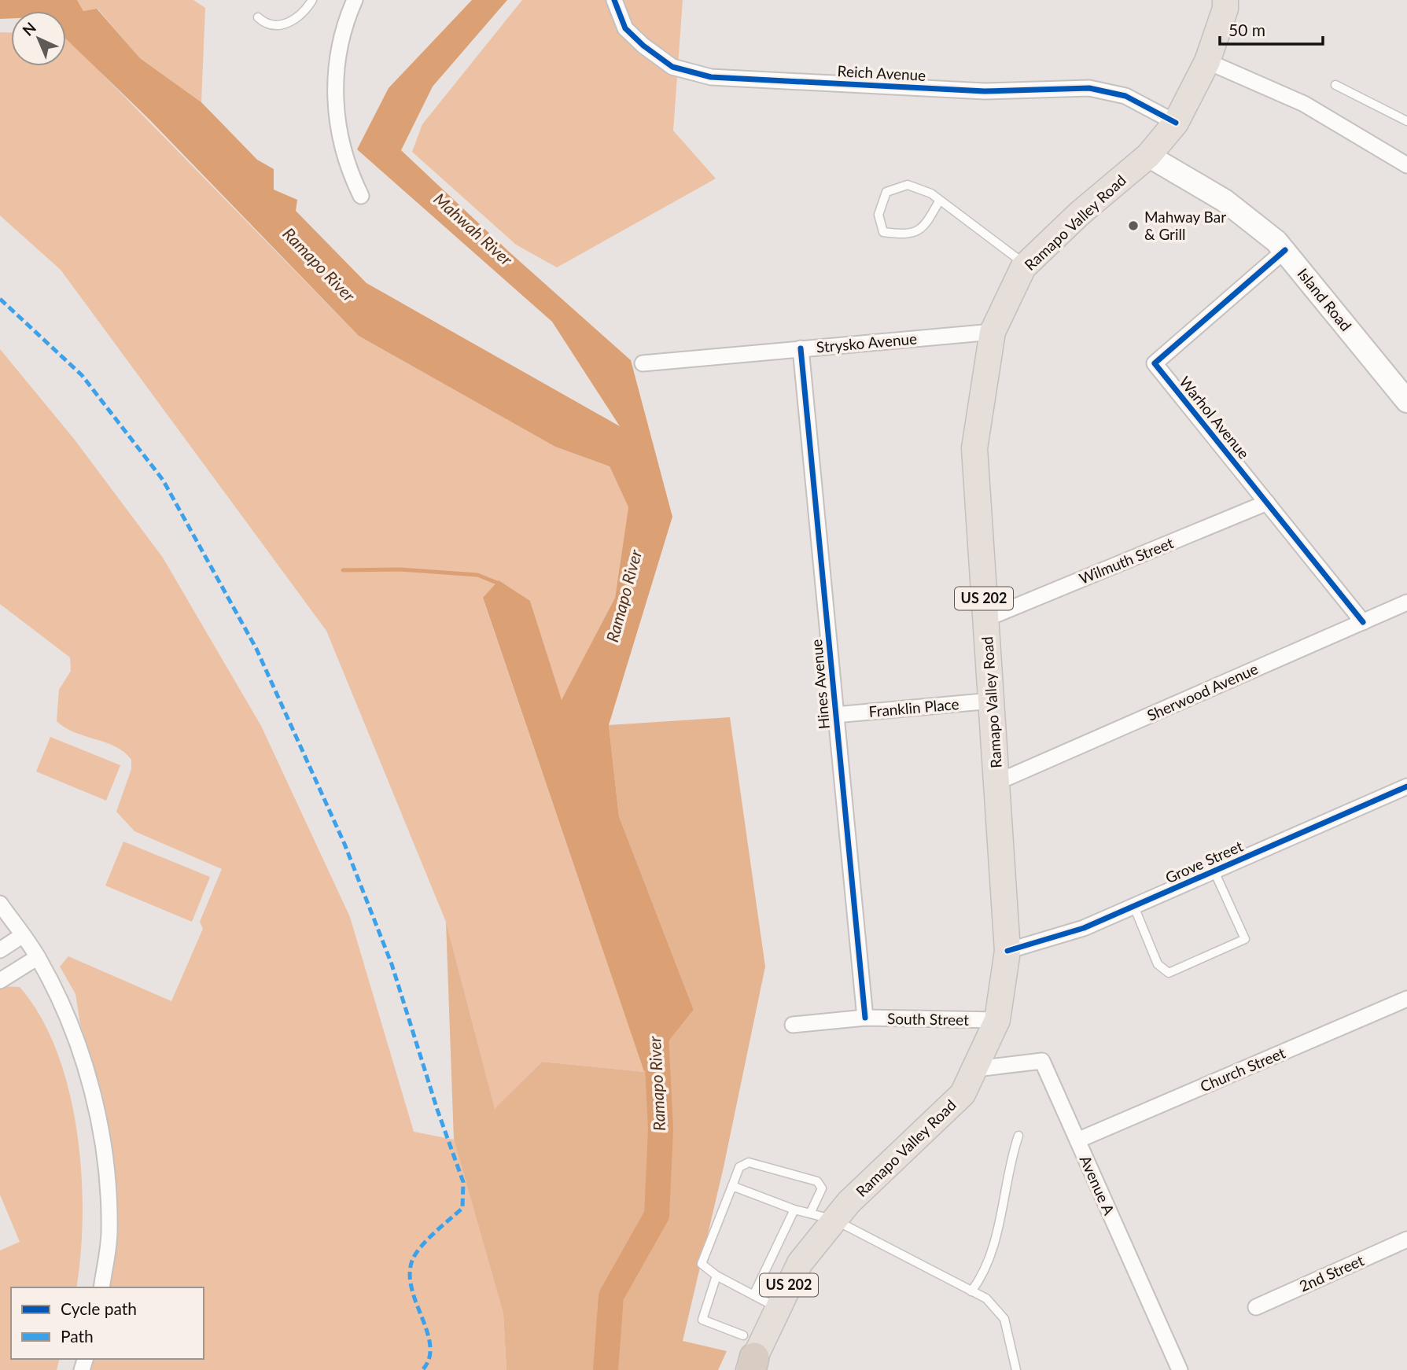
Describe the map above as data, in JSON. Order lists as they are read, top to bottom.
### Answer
{
  "streets": {
    "main road": ["Ramapo Valley Road", "Island Road", "US 202"],
    "street": [
      "Reich Avenue",
      "Strysko Avenue",
      "Warhol Avenue",
      "Wilmuth Street",
      "Hines Avenue",
      "Sherwood Avenue",
      "Franklin Place",
      "Grove Street",
      "South Street",
      "Church Street",
      "Avenue A",
      "2nd Street"
    ]
  },
  "crossings": [
    ["Reich Avenue", "Ramapo Valley Road"],
    ["Ramapo Valley Road", "Island Road"],
    ["Ramapo Valley Road", "Strysko Avenue"],
    ["Ramapo Valley Road", "Wilmuth Street"],
    ["Ramapo Valley Road", "Sherwood Avenue"],
    ["Ramapo Valley Road", "Franklin Place"],
    ["Ramapo Valley Road", "Grove Street"],
    ["Ramapo Valley Road", "South Street"],
    ["Ramapo Valley Road", "Avenue A"],
    ["Island Road", "Warhol Avenue"],
    ["Strysko Avenue", "Hines Avenue"],
    ["Warhol Avenue", "Wilmuth Street"],
    ["Warhol Avenue", "Sherwood Avenue"],
    ["Hines Avenue", "Franklin Place"],
    ["Hines Avenue", "South Street"],
    ["Church Street", "Avenue A"]
  ],
  "water": ["Mahwah River", "Ramapo River"],
  "places": ["Mahway Bar & Grill"],
  "legend": ["Cycle path", "Path"],
  "scale_bar": "50 m",
  "north": "top left"
}
